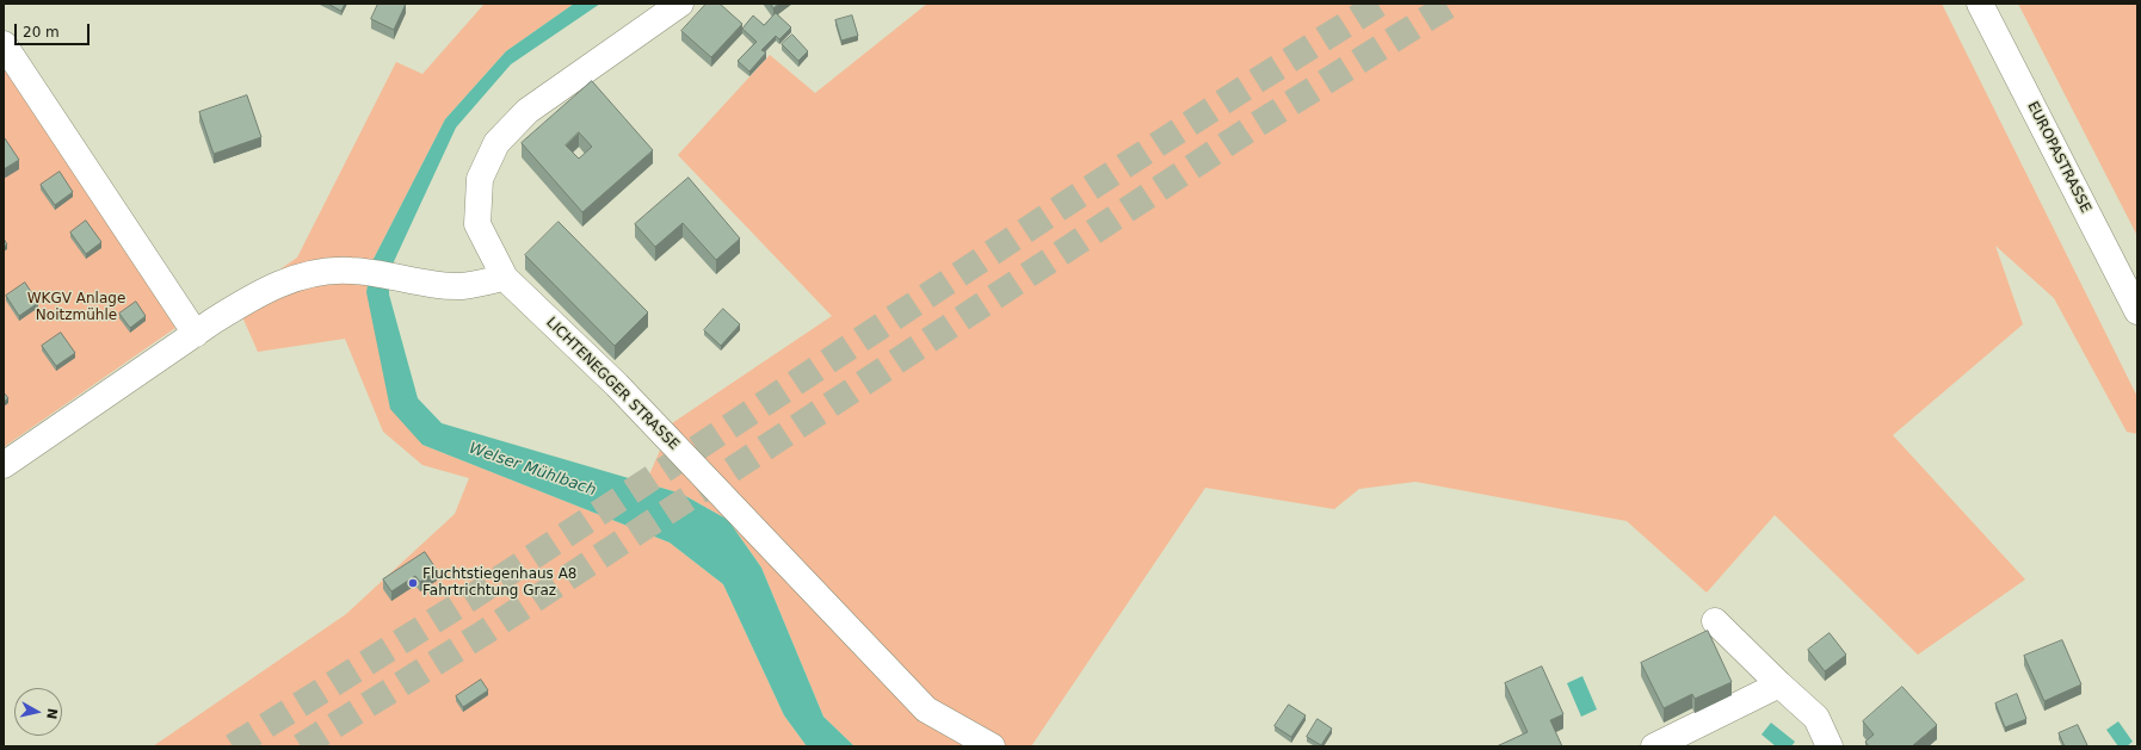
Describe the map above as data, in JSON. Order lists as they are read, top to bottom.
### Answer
{
  "streets": {
    "street": ["EUROPASTRASSE", "LICHTENEGGER STRASSE"]
  },
  "water": ["Welser Mühlbach"],
  "parks": ["WKGV Anlage Noitzmühle"],
  "places": ["Fluchtstiegenhaus A8 Fahrtrichtung Graz"],
  "scale_bar": "20 m",
  "north": "right"
}
